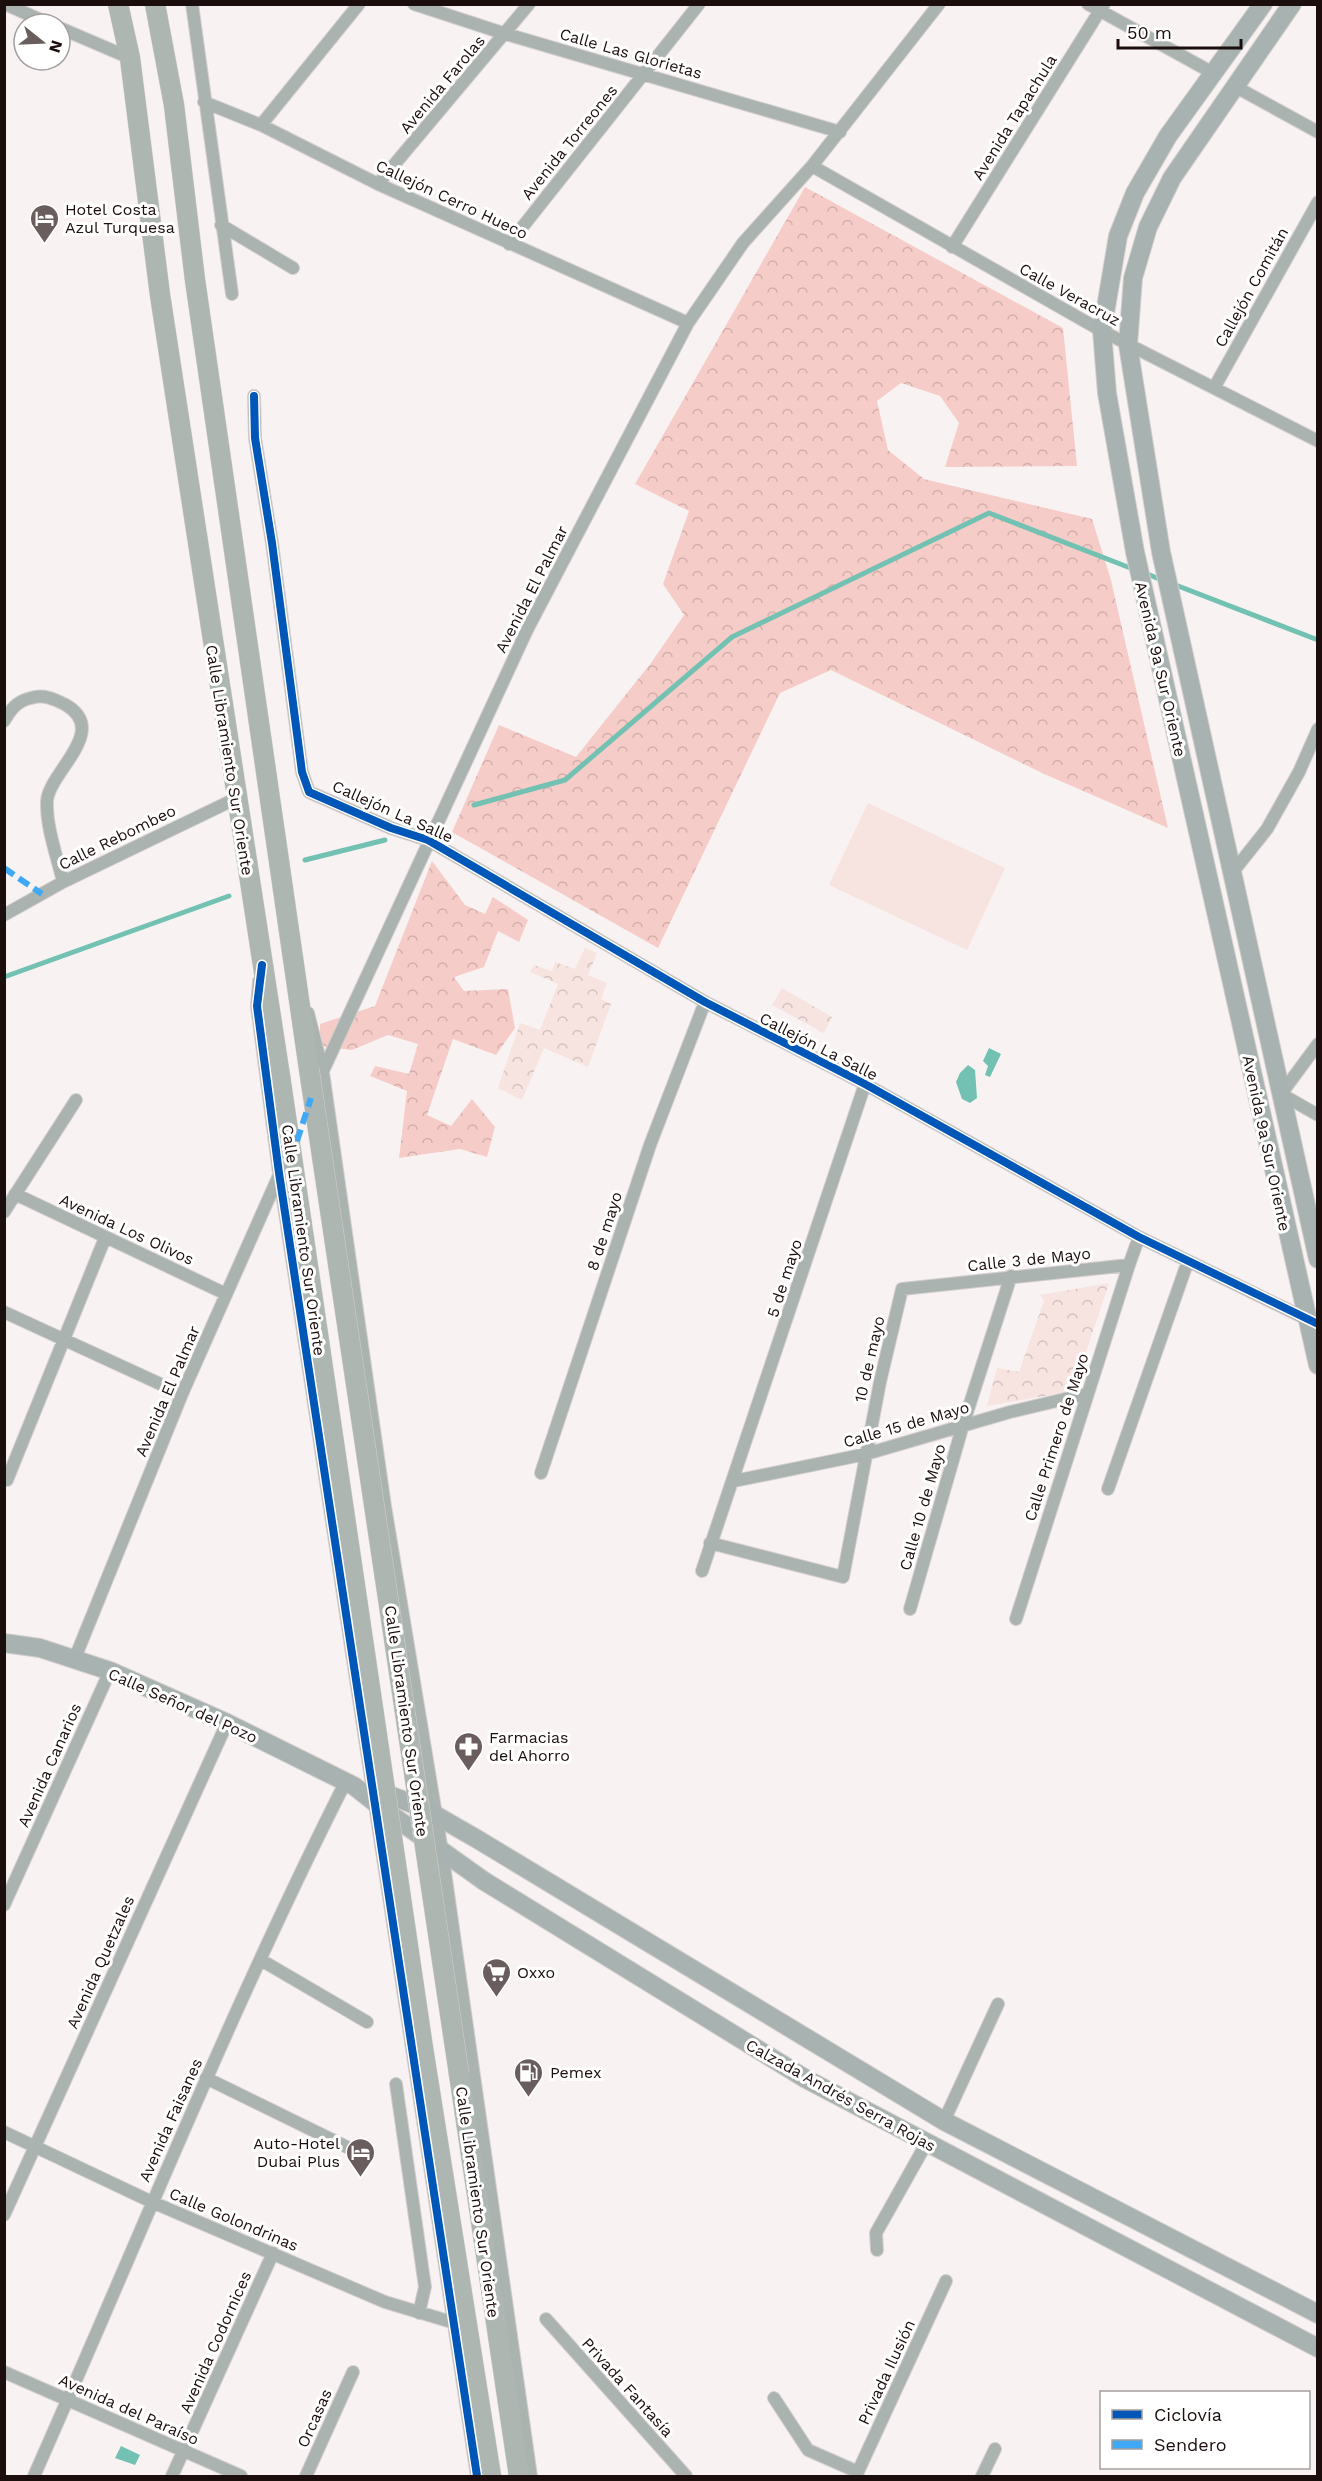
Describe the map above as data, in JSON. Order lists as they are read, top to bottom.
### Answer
{
  "streets": {
    "main road": [
      "Avenida 9a Sur Oriente",
      "Calle Libramiento Sur Oriente",
      "Calle Señor del Pozo",
      "Calzada Andrés Serra Rojas"
    ],
    "street": [
      "Calle Las Glorietas",
      "Avenida Farolas",
      "Avenida Tapachula",
      "Avenida Torreones",
      "Callejón Cerro Hueco",
      "Callejón Comitán",
      "Calle Veracruz",
      "Avenida El Palmar",
      "Callejón La Salle",
      "Calle Rebombeo",
      "Avenida Los Olivos",
      "8 de mayo",
      "Calle 3 de Mayo",
      "5 de mayo",
      "10 de mayo",
      "Calle 15 de Mayo",
      "Calle Primero de Mayo",
      "Calle 10 de Mayo",
      "Avenida Canarios",
      "Avenida Quetzales",
      "Avenida Faisanes",
      "Calle Golondrinas",
      "Avenida Codornices",
      "Privada Ilusión",
      "Privada Fantasía",
      "Avenida del Paraíso",
      "Orcasas"
    ]
  },
  "crossings": [
    ["Calle Las Glorietas", "Avenida Farolas"],
    ["Calle Las Glorietas", "Avenida Torreones"],
    ["Calle Las Glorietas", "Avenida El Palmar"],
    ["Avenida Farolas", "Callejón Cerro Hueco"],
    ["Avenida Tapachula", "Calle Veracruz"],
    ["Avenida Torreones", "Callejón Cerro Hueco"],
    ["Callejón Cerro Hueco", "Avenida El Palmar"],
    ["Callejón Comitán", "Calle Veracruz"],
    ["Calle Veracruz", "Avenida El Palmar"],
    ["Calle Veracruz", "Avenida 9a Sur Oriente"],
    ["Avenida El Palmar", "Calle Libramiento Sur Oriente"],
    ["Avenida El Palmar", "Callejón La Salle"],
    ["Avenida El Palmar", "Avenida Los Olivos"],
    ["Avenida El Palmar", "Calle Señor del Pozo"],
    ["Avenida 9a Sur Oriente", "Callejón La Salle"],
    ["Calle Libramiento Sur Oriente", "Calle Rebombeo"],
    ["Callejón La Salle", "8 de mayo"],
    ["Callejón La Salle", "5 de mayo"],
    ["Calle 3 de Mayo", "10 de mayo"],
    ["Calle 3 de Mayo", "Calle Primero de Mayo"],
    ["Calle 3 de Mayo", "Calle 10 de Mayo"],
    ["5 de mayo", "10 de mayo"],
    ["5 de mayo", "Calle 15 de Mayo"],
    ["10 de mayo", "Calle 15 de Mayo"],
    ["Calle 15 de Mayo", "Calle Primero de Mayo"],
    ["Calle 15 de Mayo", "Calle 10 de Mayo"],
    ["Calle Señor del Pozo", "Avenida Canarios"],
    ["Calle Señor del Pozo", "Avenida Quetzales"],
    ["Calle Señor del Pozo", "Calzada Andrés Serra Rojas"],
    ["Calle Señor del Pozo", "Avenida Faisanes"],
    ["Avenida Quetzales", "Calle Golondrinas"],
    ["Avenida Faisanes", "Calle Golondrinas"],
    ["Avenida Faisanes", "Avenida del Paraíso"],
    ["Calle Golondrinas", "Avenida Codornices"],
    ["Avenida Codornices", "Avenida del Paraíso"]
  ],
  "places": {
    "hotel": ["Hotel Costa Azul Turquesa", "Auto-Hotel Dubai Plus"],
    "pharmacy": ["Farmacias del Ahorro"],
    "supermarket": ["Oxxo"],
    "fuel station": ["Pemex"]
  },
  "legend": ["Ciclovía", "Sendero"],
  "scale_bar": "50 m",
  "north": "right"
}
